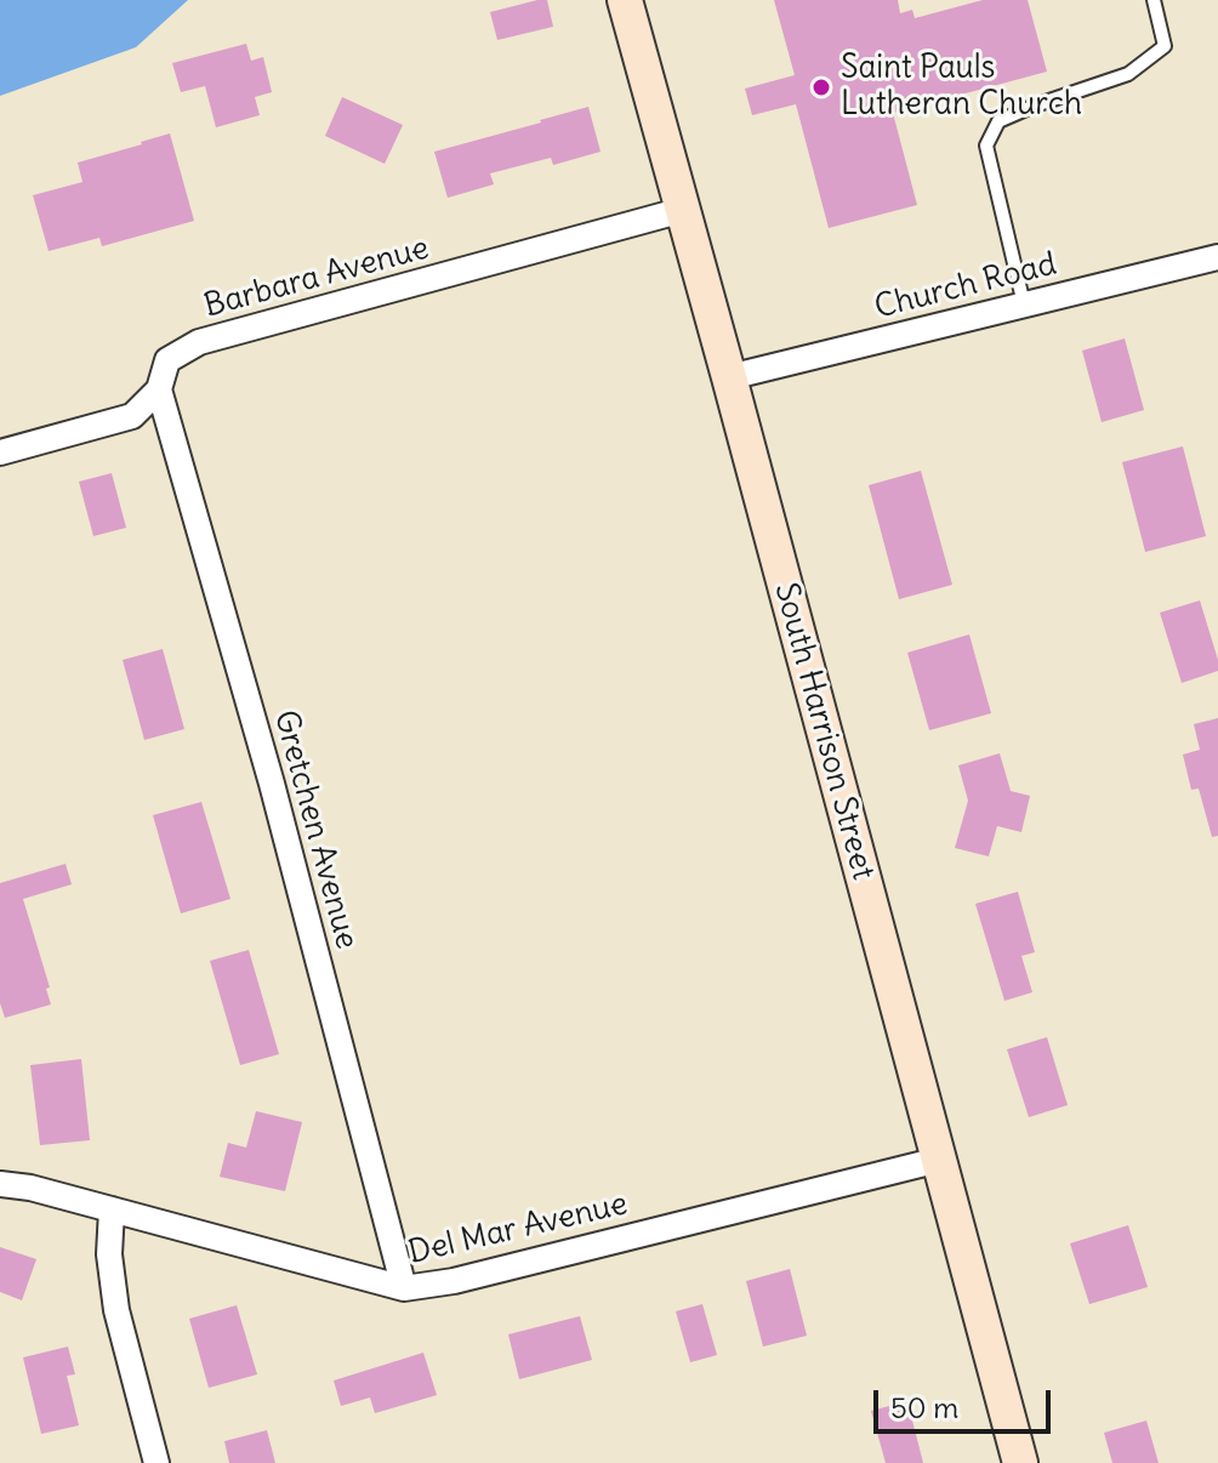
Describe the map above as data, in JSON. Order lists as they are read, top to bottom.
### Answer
{
  "streets": {
    "main road": ["South Harrison Street"],
    "street": [
      "Barbara Avenue",
      "Church Road",
      "Gretchen Avenue",
      "Del Mar Avenue"
    ]
  },
  "crossings": [
    ["Barbara Avenue", "South Harrison Street"],
    ["Barbara Avenue", "Gretchen Avenue"],
    ["Church Road", "South Harrison Street"],
    ["South Harrison Street", "Del Mar Avenue"],
    ["Gretchen Avenue", "Del Mar Avenue"]
  ],
  "places": ["Saint Pauls Lutheran Church"],
  "scale_bar": "50 m"
}
